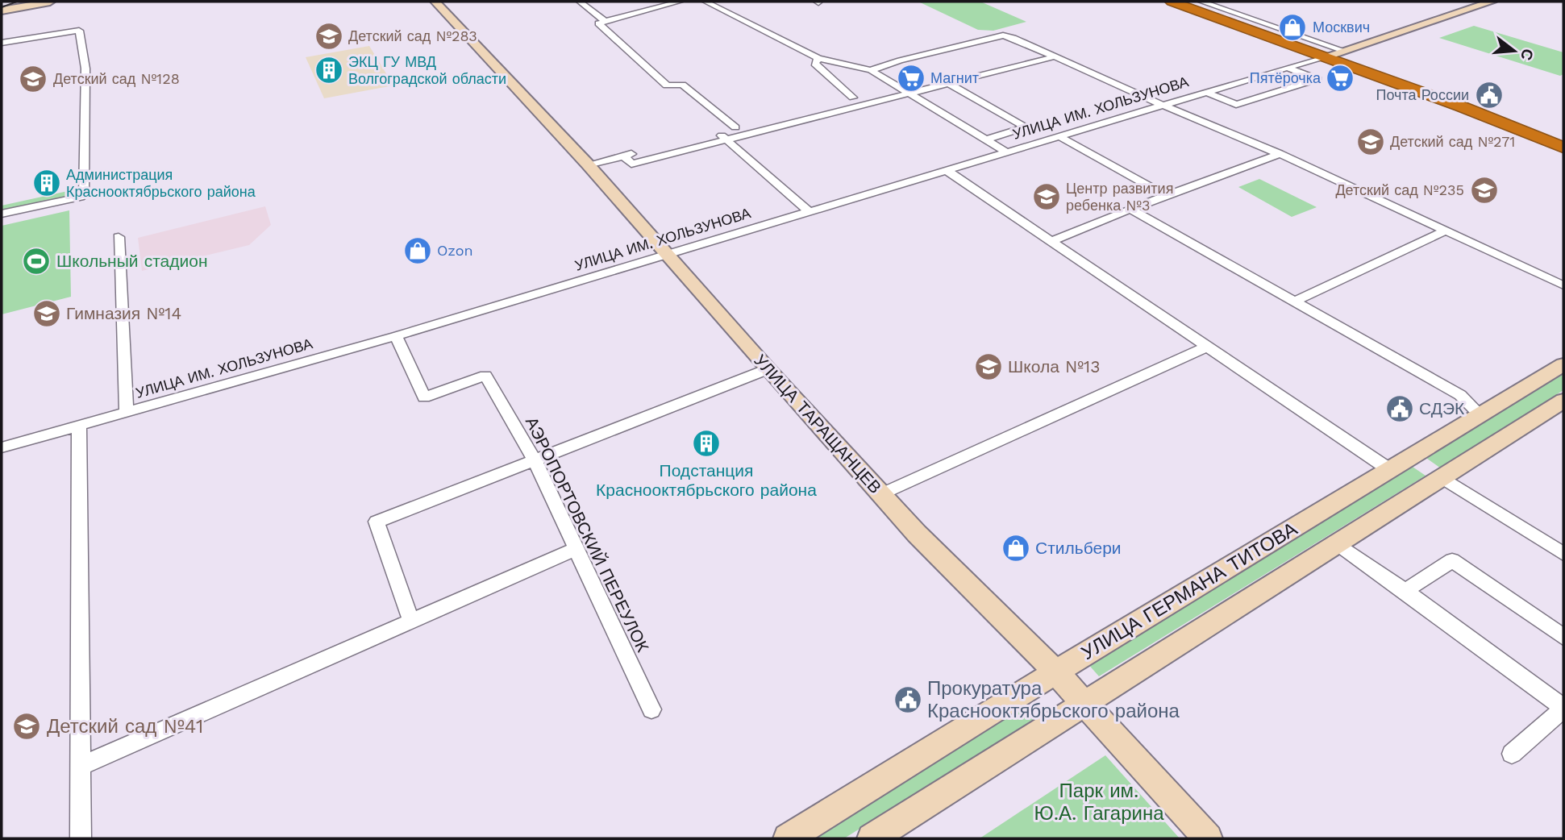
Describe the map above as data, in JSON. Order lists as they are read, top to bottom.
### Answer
{
  "streets": {
    "street": [
      "УЛИЦА ИМ. ХОЛЬЗУНОВА",
      "УЛИЦА ТАРАЩАНЦЕВ",
      "АЭРОПОРТОВСКИЙ ПЕРЕУЛОК",
      "УЛИЦА ГЕРМАНА ТИТОВА"
    ]
  },
  "crossings": [
    ["УЛИЦА ИМ. ХОЛЬЗУНОВА", "УЛИЦА ТАРАЩАНЦЕВ"],
    ["УЛИЦА ИМ. ХОЛЬЗУНОВА", "АЭРОПОРТОВСКИЙ ПЕРЕУЛОК"],
    ["УЛИЦА ТАРАЩАНЦЕВ", "УЛИЦА ГЕРМАНА ТИТОВА"]
  ],
  "parks": ["Парк им. Ю.А. Гагарина"],
  "places": {
    "shop": ["Москвич", "Ozon", "Стильбери"],
    "school or university": [
      "Детский сад №283",
      "Детский сад №128",
      "Детский сад №271",
      "Детский сад №235",
      "Центр развития ребенка №3",
      "Гимназия №14",
      "Школа №13",
      "Детский сад №41"
    ],
    "building": ["ЭКЦ ГУ МВД Волгоградской области", "Администрация Краснооктябрьского района", "Подстанция Краснооктябрьского района"],
    "supermarket": ["Магнит", "Пятёрочка"],
    "public building": ["Почта России", "СДЭК", "Прокуратура Краснооктябрьского района"],
    "sports": ["Школьный стадион"]
  },
  "north": "right"
}
